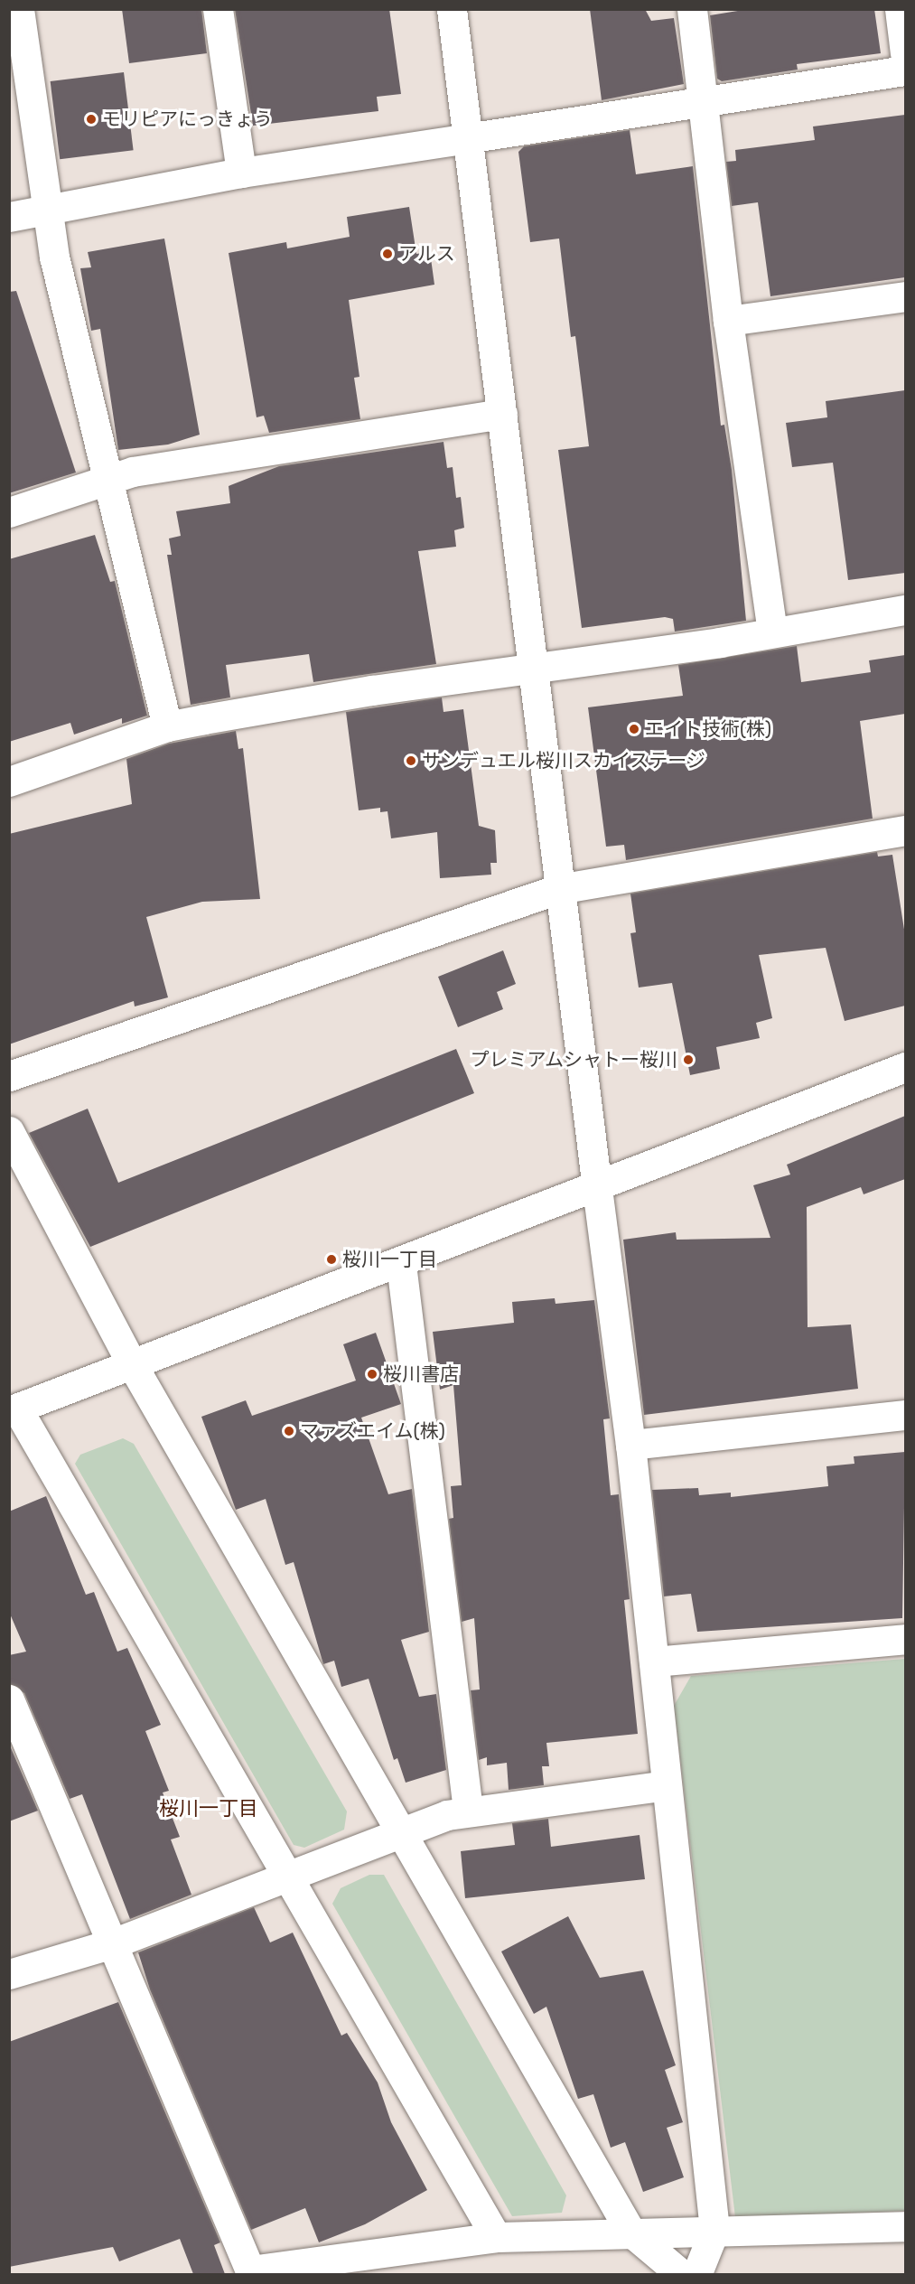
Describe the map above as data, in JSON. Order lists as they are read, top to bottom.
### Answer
{
  "districts": ["桜川一丁目"],
  "places": [
    "モリピアにっきょう",
    "アルス",
    "エイト技術(株)",
    "サンデュエル桜川スカイステージ",
    "プレミアムシャトー桜川",
    "桜川一丁目",
    "桜川書店",
    "マァズエイム(株)"
  ]
}
